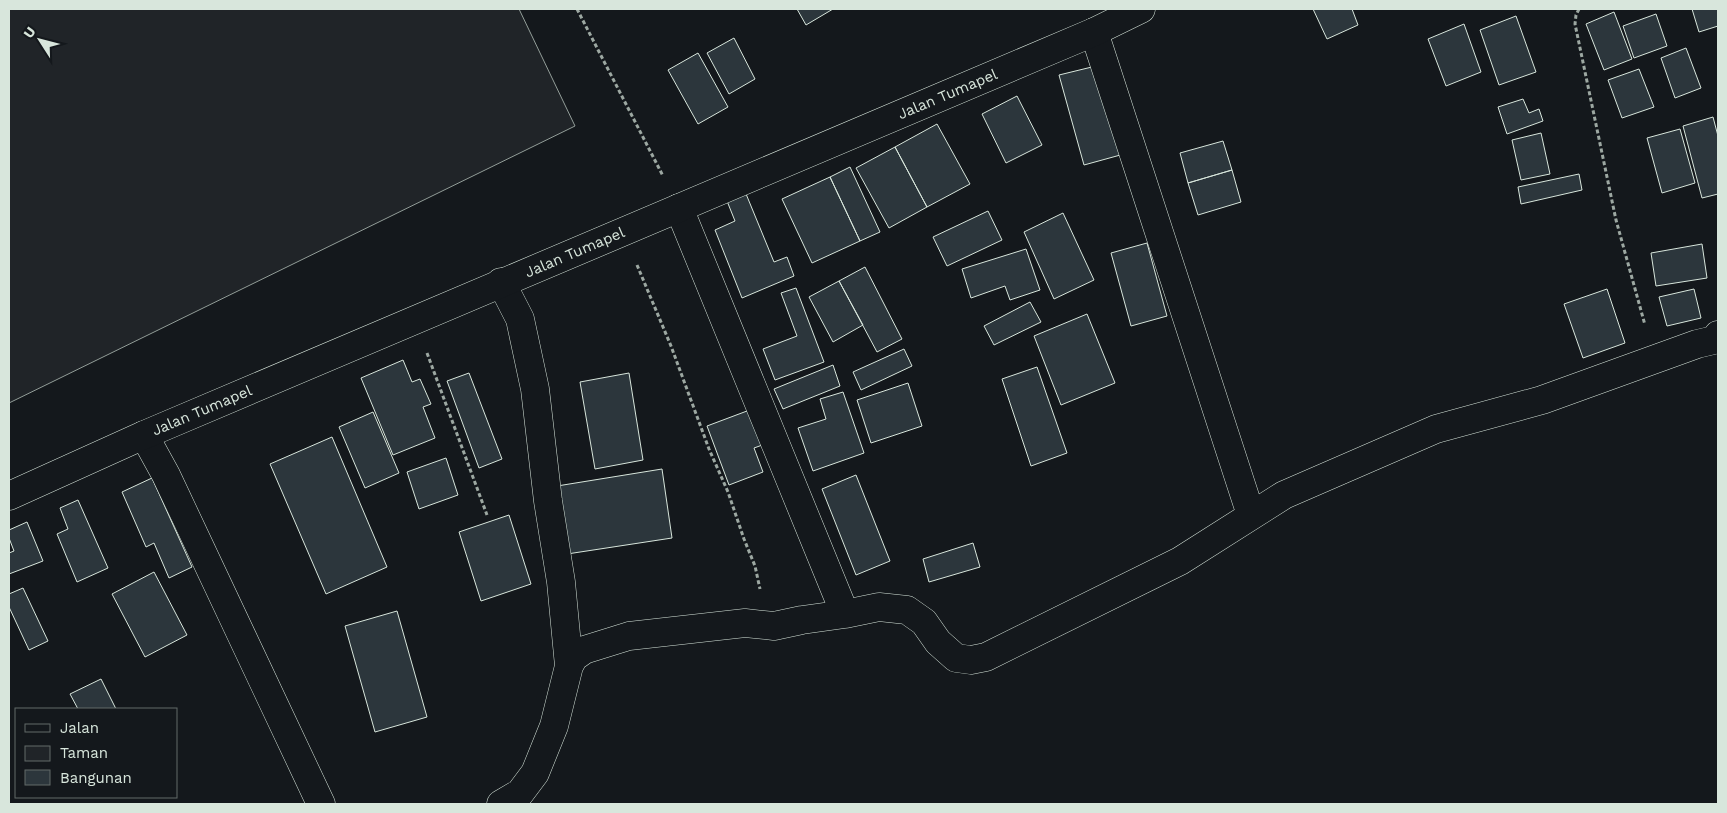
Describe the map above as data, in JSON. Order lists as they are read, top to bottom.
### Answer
{
  "streets": {
    "street": ["Jalan Tumapel"]
  },
  "legend": ["Jalan", "Taman", "Bangunan"],
  "north": "top left"
}
